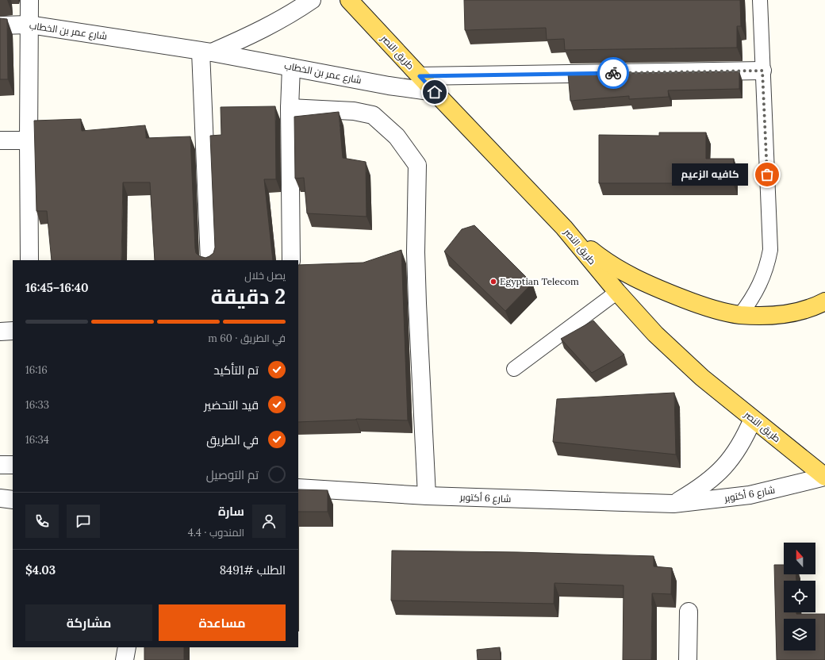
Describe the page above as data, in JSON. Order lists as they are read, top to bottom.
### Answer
{
  "streets": {
    "main road": ["طريق النصر"],
    "street": ["شارع عمر بن الخطاب", "شارع 6 أكتوبر"]
  },
  "crossings": [
    ["شارع عمر بن الخطاب", "طريق النصر"],
    ["طريق النصر", "شارع 6 أكتوبر"]
  ],
  "places": ["كافيه الزعيم", "Egyptian Telecom"],
  "north": "top",
  "page": {
    "bubble": "كافيه الزعيم",
    "heading": ["2 دقيقة", "يصل خلال", "16:40–16:45"],
    "panel": [
      "سارة",
      "المندوب · 4.4",
      "الطلب #8491",
      "$4.03"
    ],
    "bar": "في الطريق · 60 m",
    "list": [
      ["تم التأكيد", "16:16"],
      ["قيد التحضير", "16:33"],
      ["في الطريق", "16:34"],
      "تم التوصيل"
    ],
    "buttons": ["مساعدة", "مشاركة"]
  }
}
